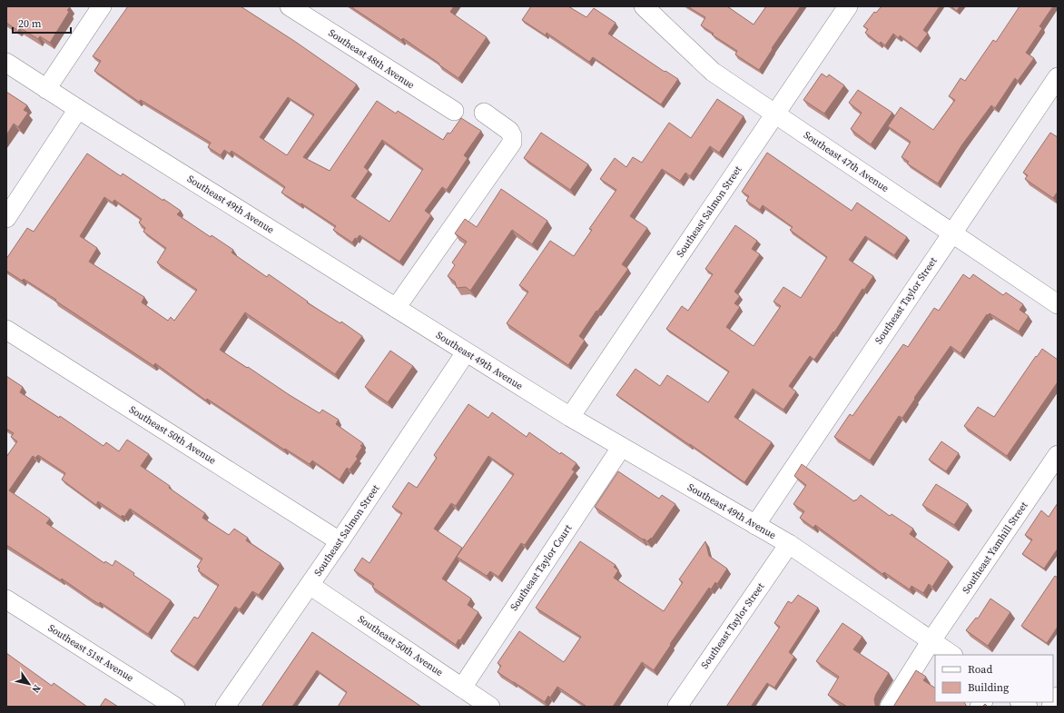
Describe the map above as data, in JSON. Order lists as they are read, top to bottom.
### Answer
{
  "streets": {
    "street": [
      "Southeast 48th Avenue",
      "Southeast 47th Avenue",
      "Southeast 49th Avenue",
      "Southeast Salmon Street",
      "Southeast Taylor Street",
      "Southeast 50th Avenue",
      "Southeast Yamhill Street",
      "Southeast Taylor Court",
      "Southeast 51st Avenue"
    ]
  },
  "crossings": [
    ["Southeast 47th Avenue", "Southeast Salmon Street"],
    ["Southeast 47th Avenue", "Southeast Taylor Street"],
    ["Southeast 49th Avenue", "Southeast Salmon Street"],
    ["Southeast 49th Avenue", "Southeast Taylor Street"],
    ["Southeast 49th Avenue", "Southeast Yamhill Street"],
    ["Southeast 49th Avenue", "Southeast Taylor Court"],
    ["Southeast Salmon Street", "Southeast 50th Avenue"],
    ["Southeast 50th Avenue", "Southeast Taylor Court"]
  ],
  "legend": ["Road", "Building"],
  "scale_bar": "20 m",
  "north": "bottom right"
}
